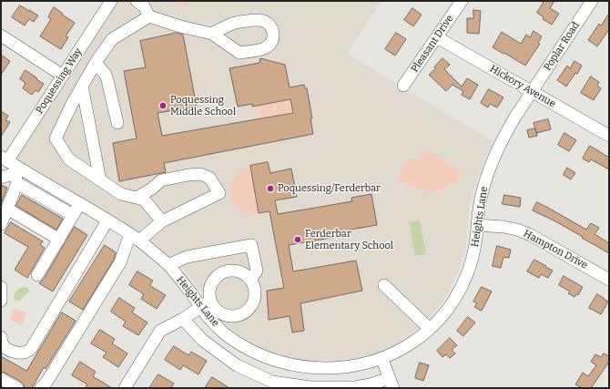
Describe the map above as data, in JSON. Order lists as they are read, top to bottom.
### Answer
{
  "streets": {
    "street": [
      "Pleasant Drive",
      "Poplar Road",
      "Poquessing Way",
      "Hickory Avenue",
      "Heights Lane",
      "Hampton Drive"
    ]
  },
  "crossings": [
    ["Pleasant Drive", "Hickory Avenue"],
    ["Poplar Road", "Hickory Avenue"],
    ["Poplar Road", "Heights Lane"],
    ["Poquessing Way", "Heights Lane"],
    ["Hickory Avenue", "Heights Lane"],
    ["Heights Lane", "Hampton Drive"]
  ],
  "places": ["Poquessing Middle School", "Poquessing/Ferderbar", "Ferderbar Elementary School"]
}
